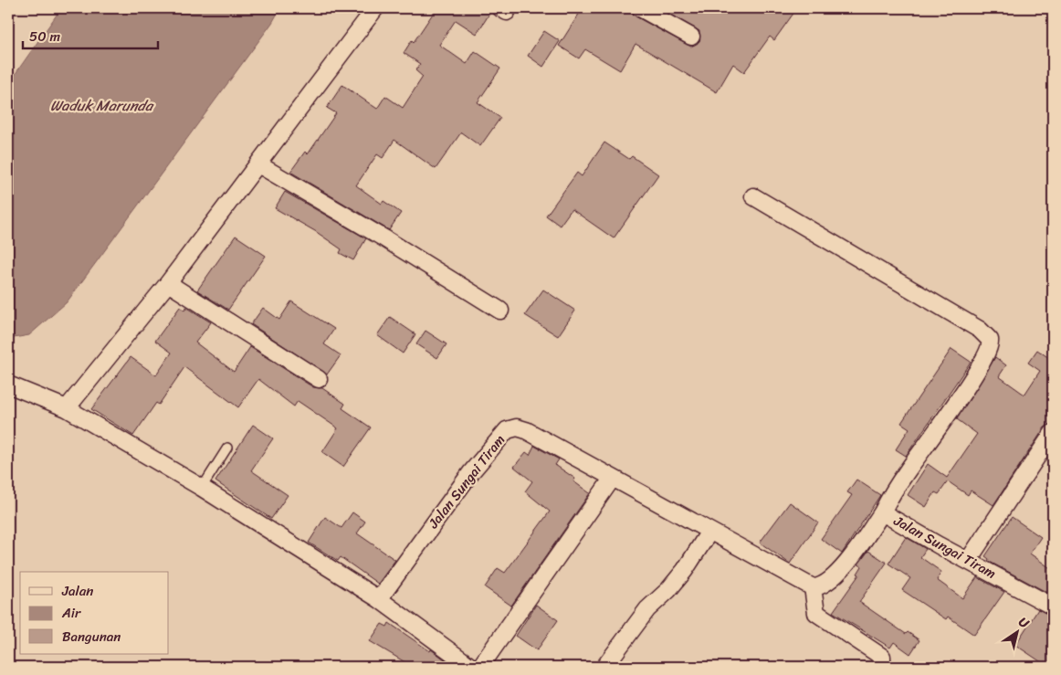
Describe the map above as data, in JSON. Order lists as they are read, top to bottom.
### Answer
{
  "streets": {
    "street": ["Jalan Sungai Tiram"]
  },
  "water": ["Waduk Marunda"],
  "legend": ["Jalan", "Air", "Bangunan"],
  "scale_bar": "50 m",
  "north": "top right"
}
